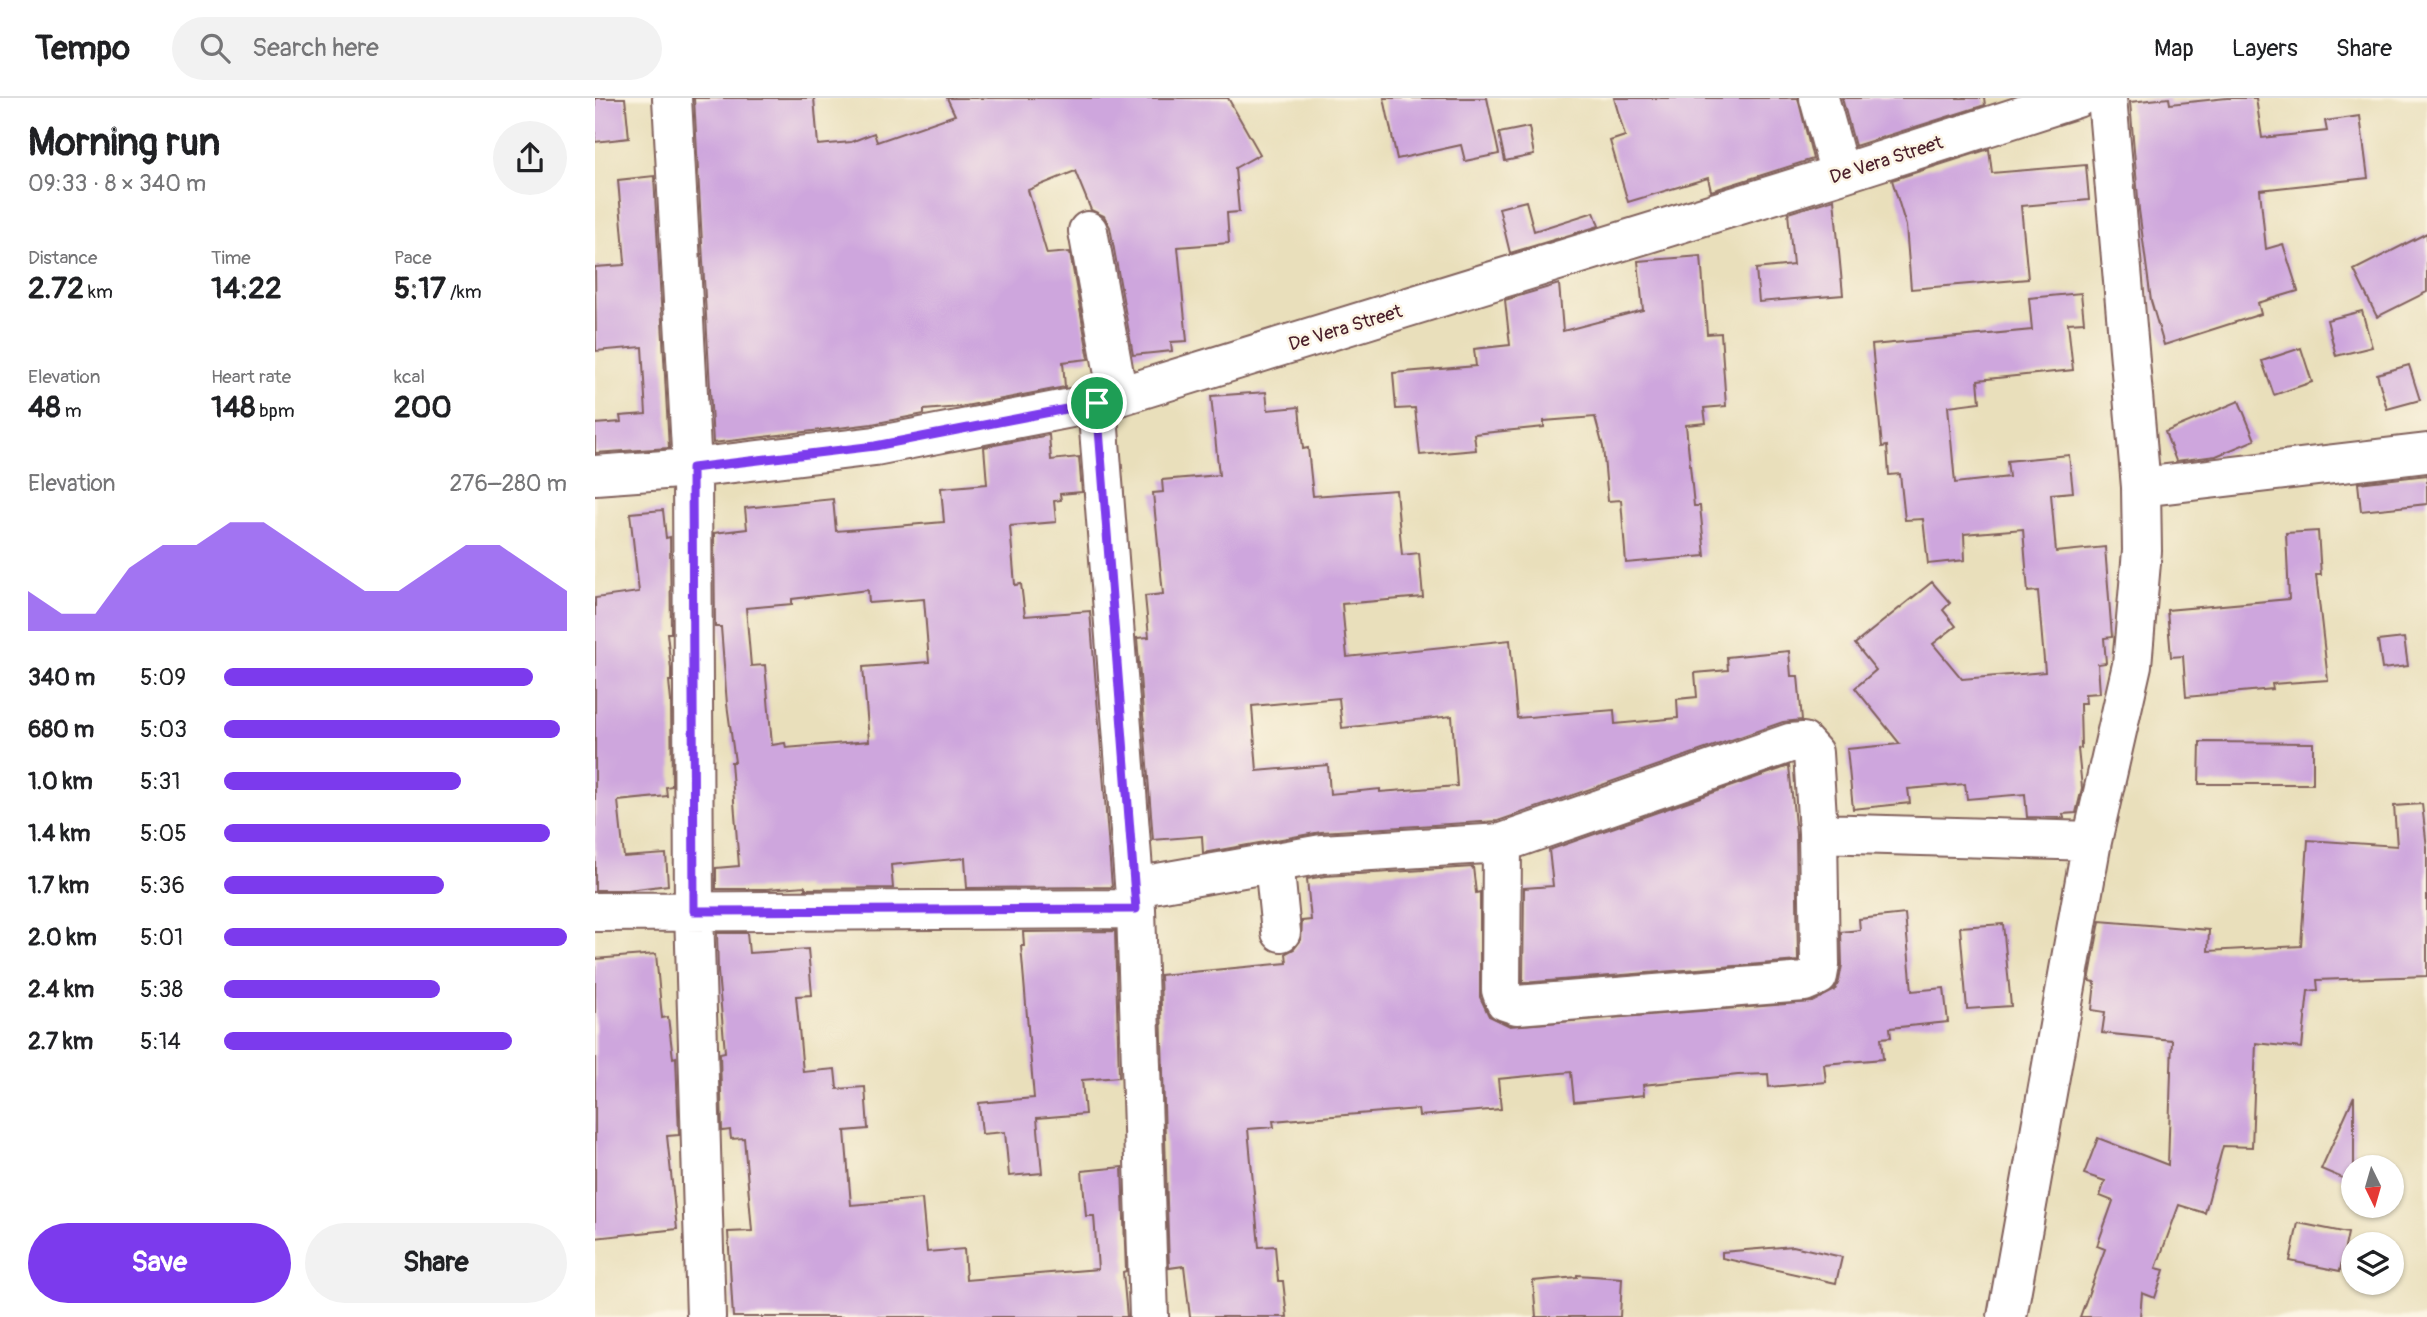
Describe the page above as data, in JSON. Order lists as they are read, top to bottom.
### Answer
{
  "streets": {
    "street": ["De Vera Street"]
  },
  "north": "bottom",
  "page": {
    "header": "Tempo",
    "search": "Search here",
    "nav": ["Map", "Layers", "Share"],
    "heading": ["Morning run", "09:33 · 8 × 340 m"],
    "stats": [
      ["Distance", "2.72 km"],
      ["Time", "14:22"],
      ["Pace", "5:17 /km"],
      ["Elevation", "48 m"],
      ["Heart rate", "148 bpm"],
      ["kcal", "200"]
    ],
    "chart": ["Elevation", "276–280 m"],
    "list": [
      {
        "name": "340 m",
        "note": "5:09"
      },
      {
        "name": "680 m",
        "note": "5:03"
      },
      {
        "name": "1.0 km",
        "note": "5:31"
      },
      {
        "name": "1.4 km",
        "note": "5:05"
      },
      {
        "name": "1.7 km",
        "note": "5:36"
      },
      {
        "name": "2.0 km",
        "note": "5:01"
      },
      {
        "name": "2.4 km",
        "note": "5:38"
      },
      {
        "name": "2.7 km",
        "note": "5:14"
      }
    ],
    "buttons": ["Save", "Share"]
  }
}
